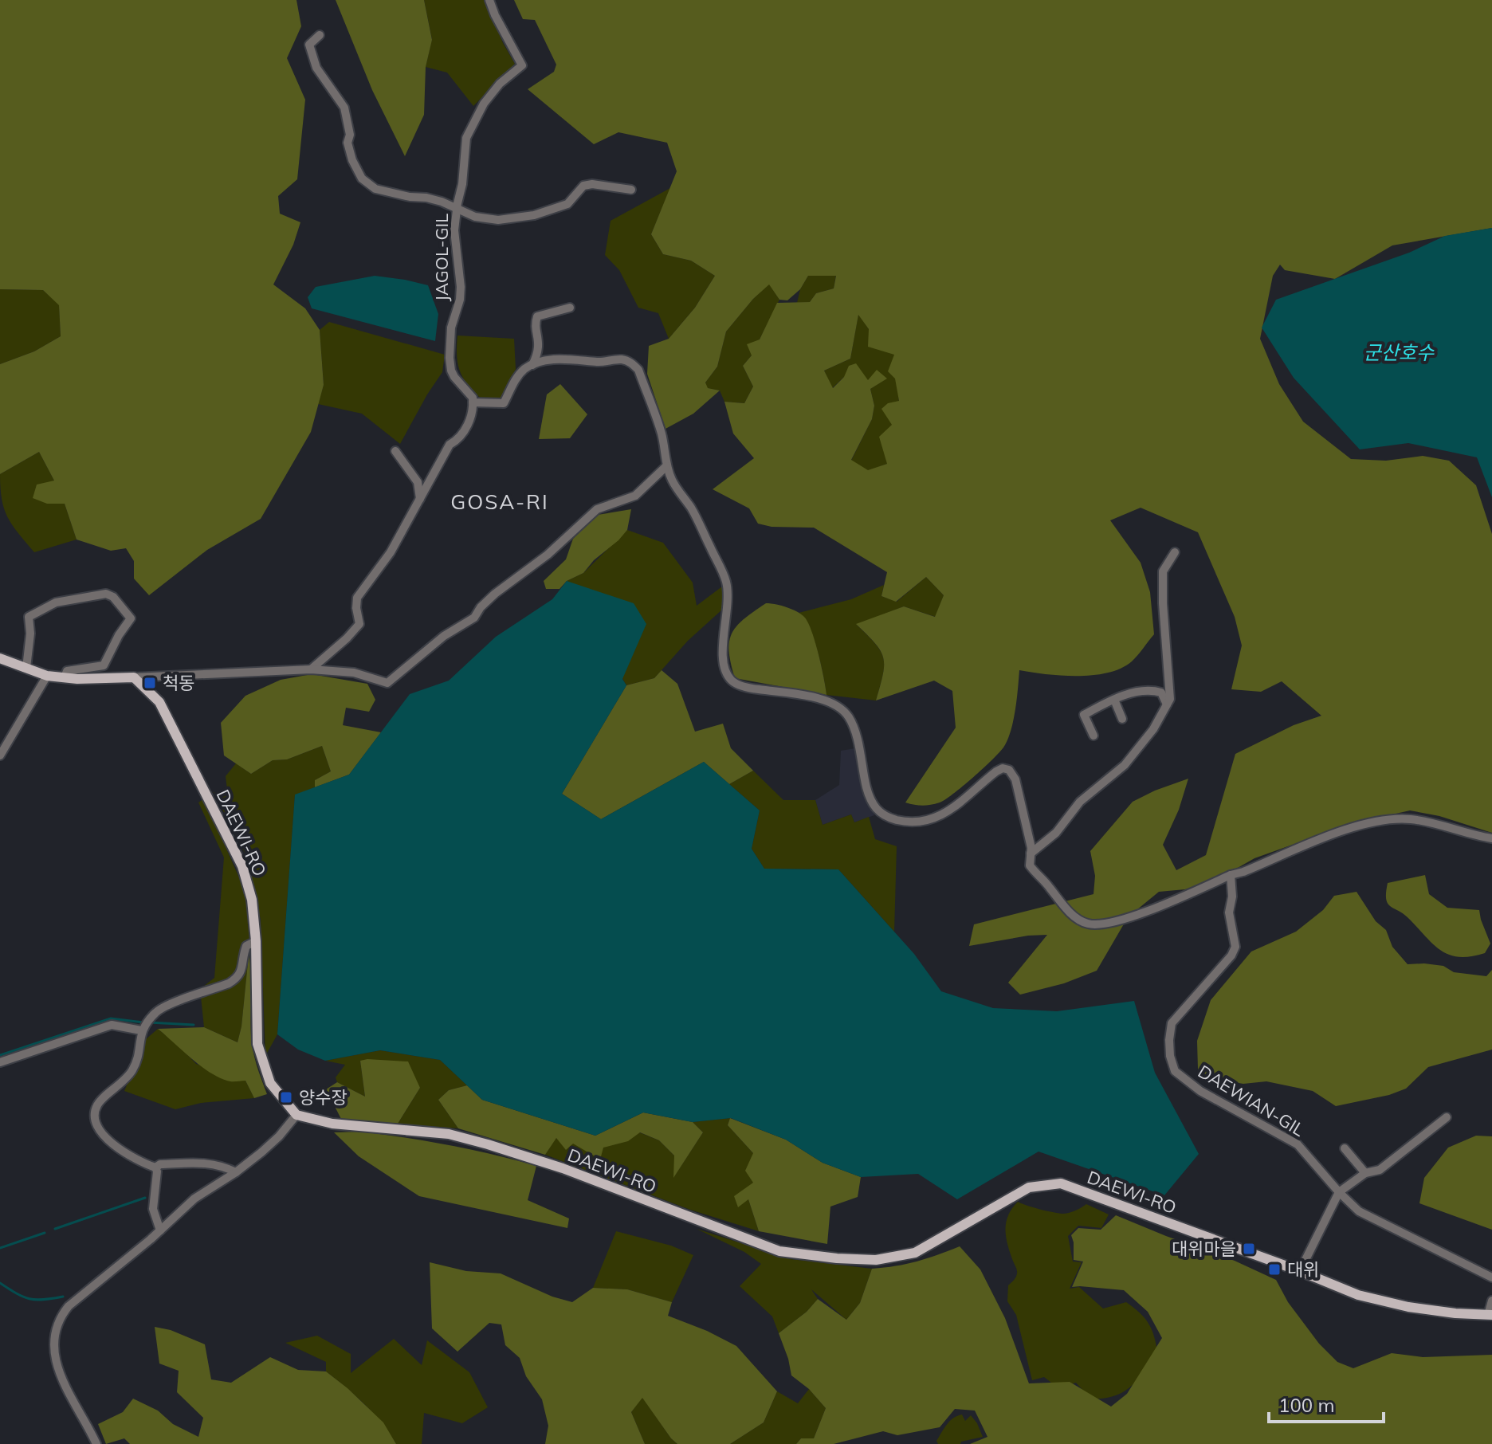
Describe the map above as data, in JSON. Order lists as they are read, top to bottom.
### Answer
{
  "streets": {
    "main road": ["DAEWI-RO"],
    "street": ["JAGOL-GIL", "DAEWIAN-GIL"]
  },
  "districts": ["GOSA-RI"],
  "water": ["군산호수"],
  "places": {
    "transit": [
      "척동",
      "양수장",
      "대위마을",
      "대위"
    ]
  },
  "scale_bar": "100 m"
}
